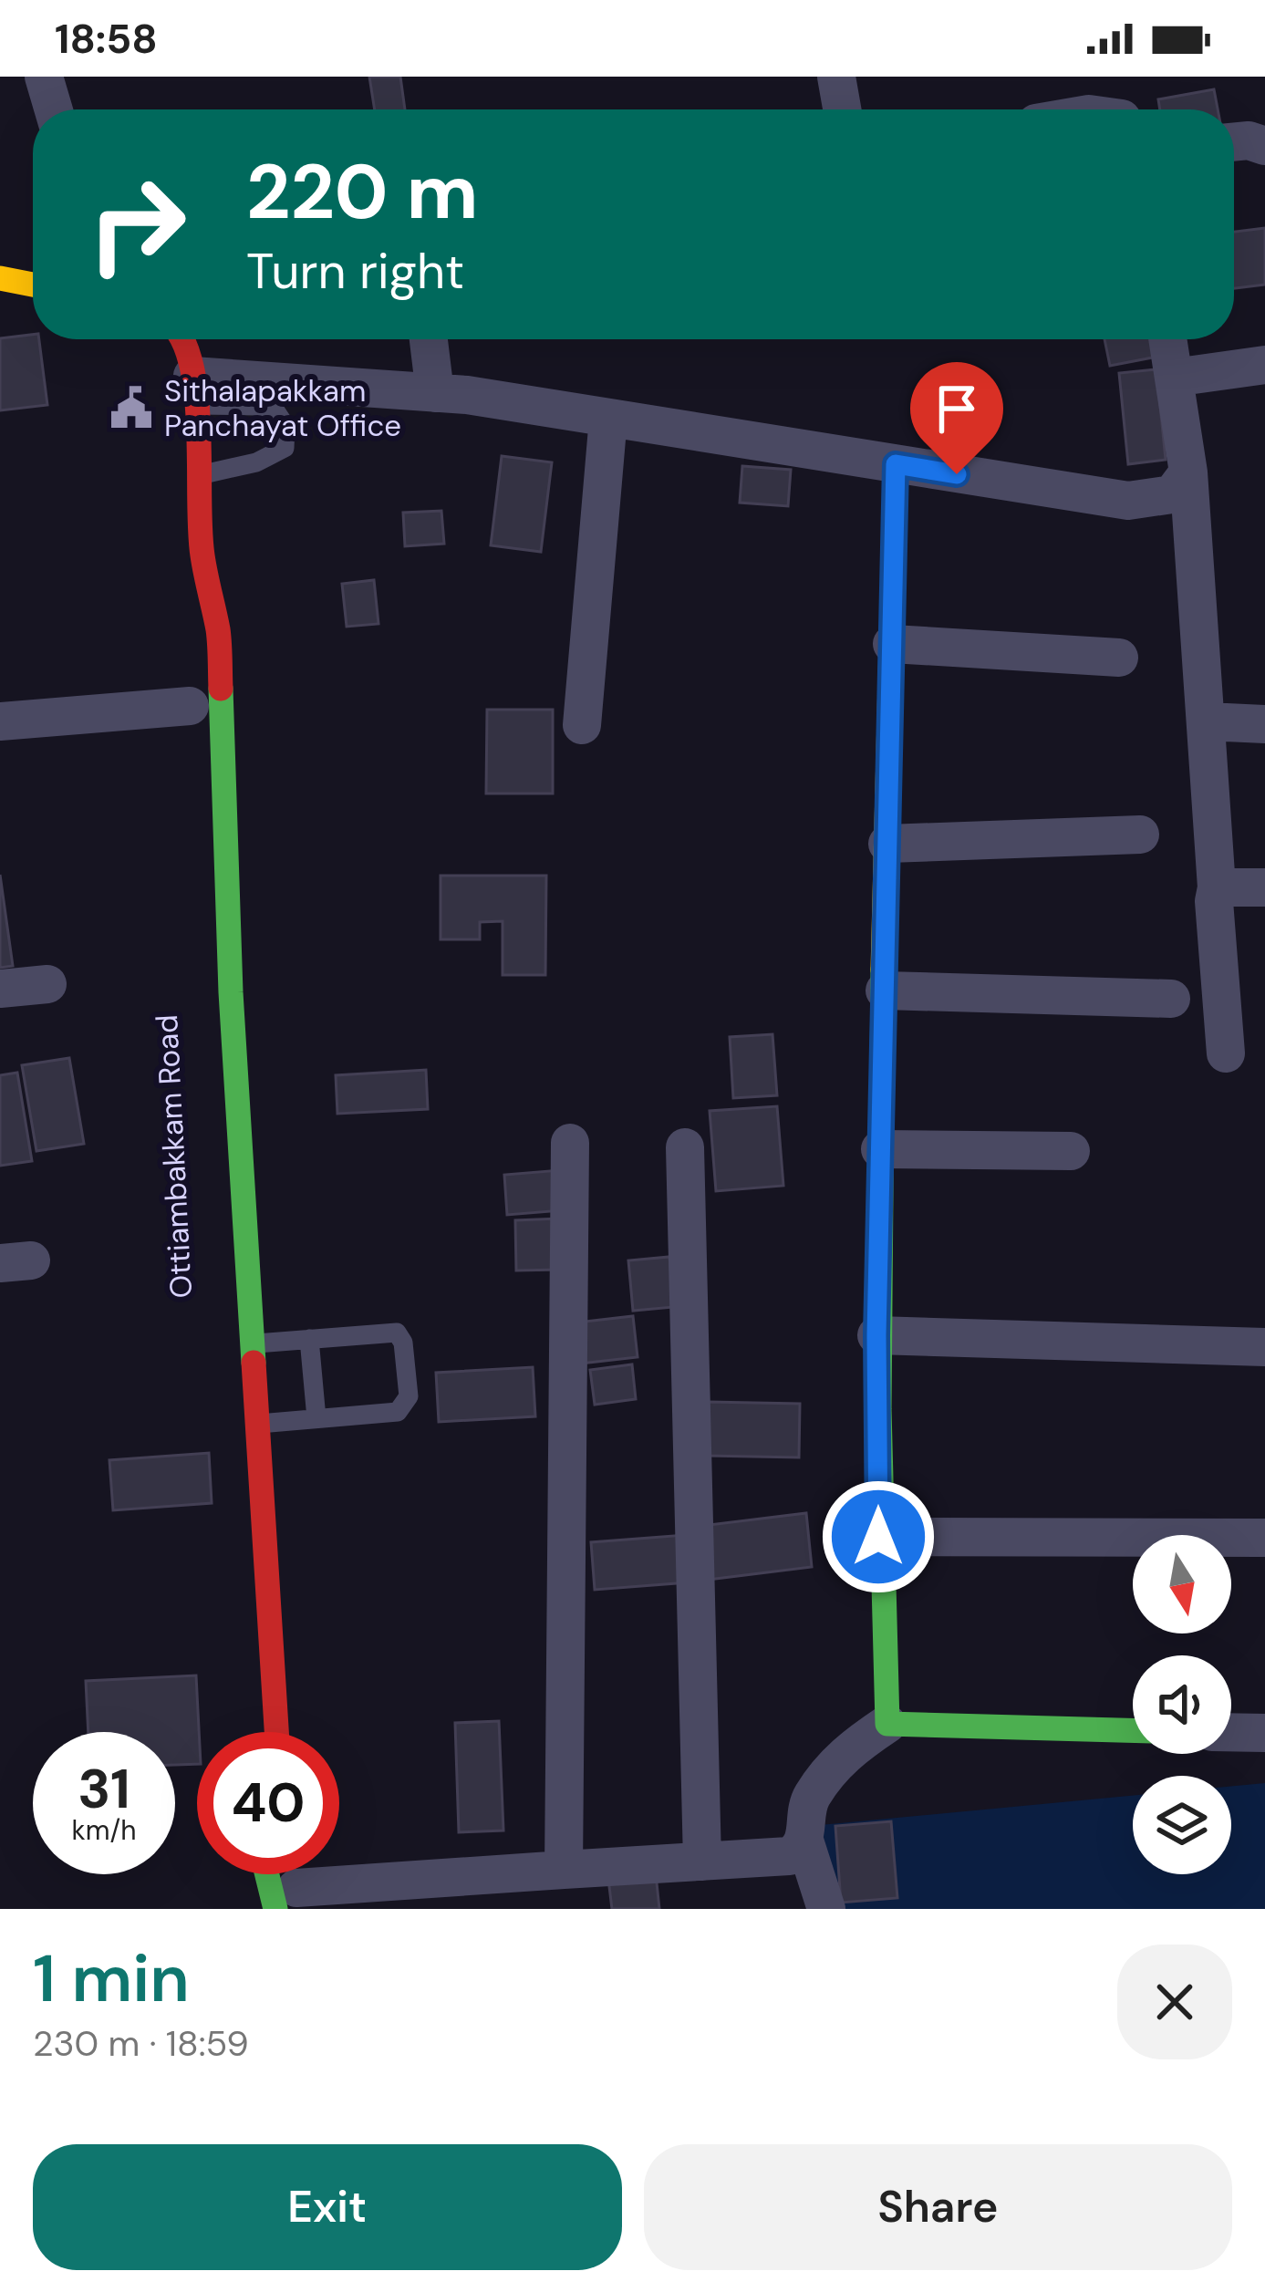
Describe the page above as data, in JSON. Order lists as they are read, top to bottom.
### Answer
{
  "places": {
    "public building": ["Sithalapakkam Panchayat Office"]
  },
  "north": "bottom",
  "page": {
    "status": "18:58",
    "turn": ["220 m", "Turn right"],
    "speed": "31 km/h",
    "limit": "40",
    "heading": ["1 min", "230 m · 18:59"],
    "buttons": ["Exit", "Share"]
  }
}
